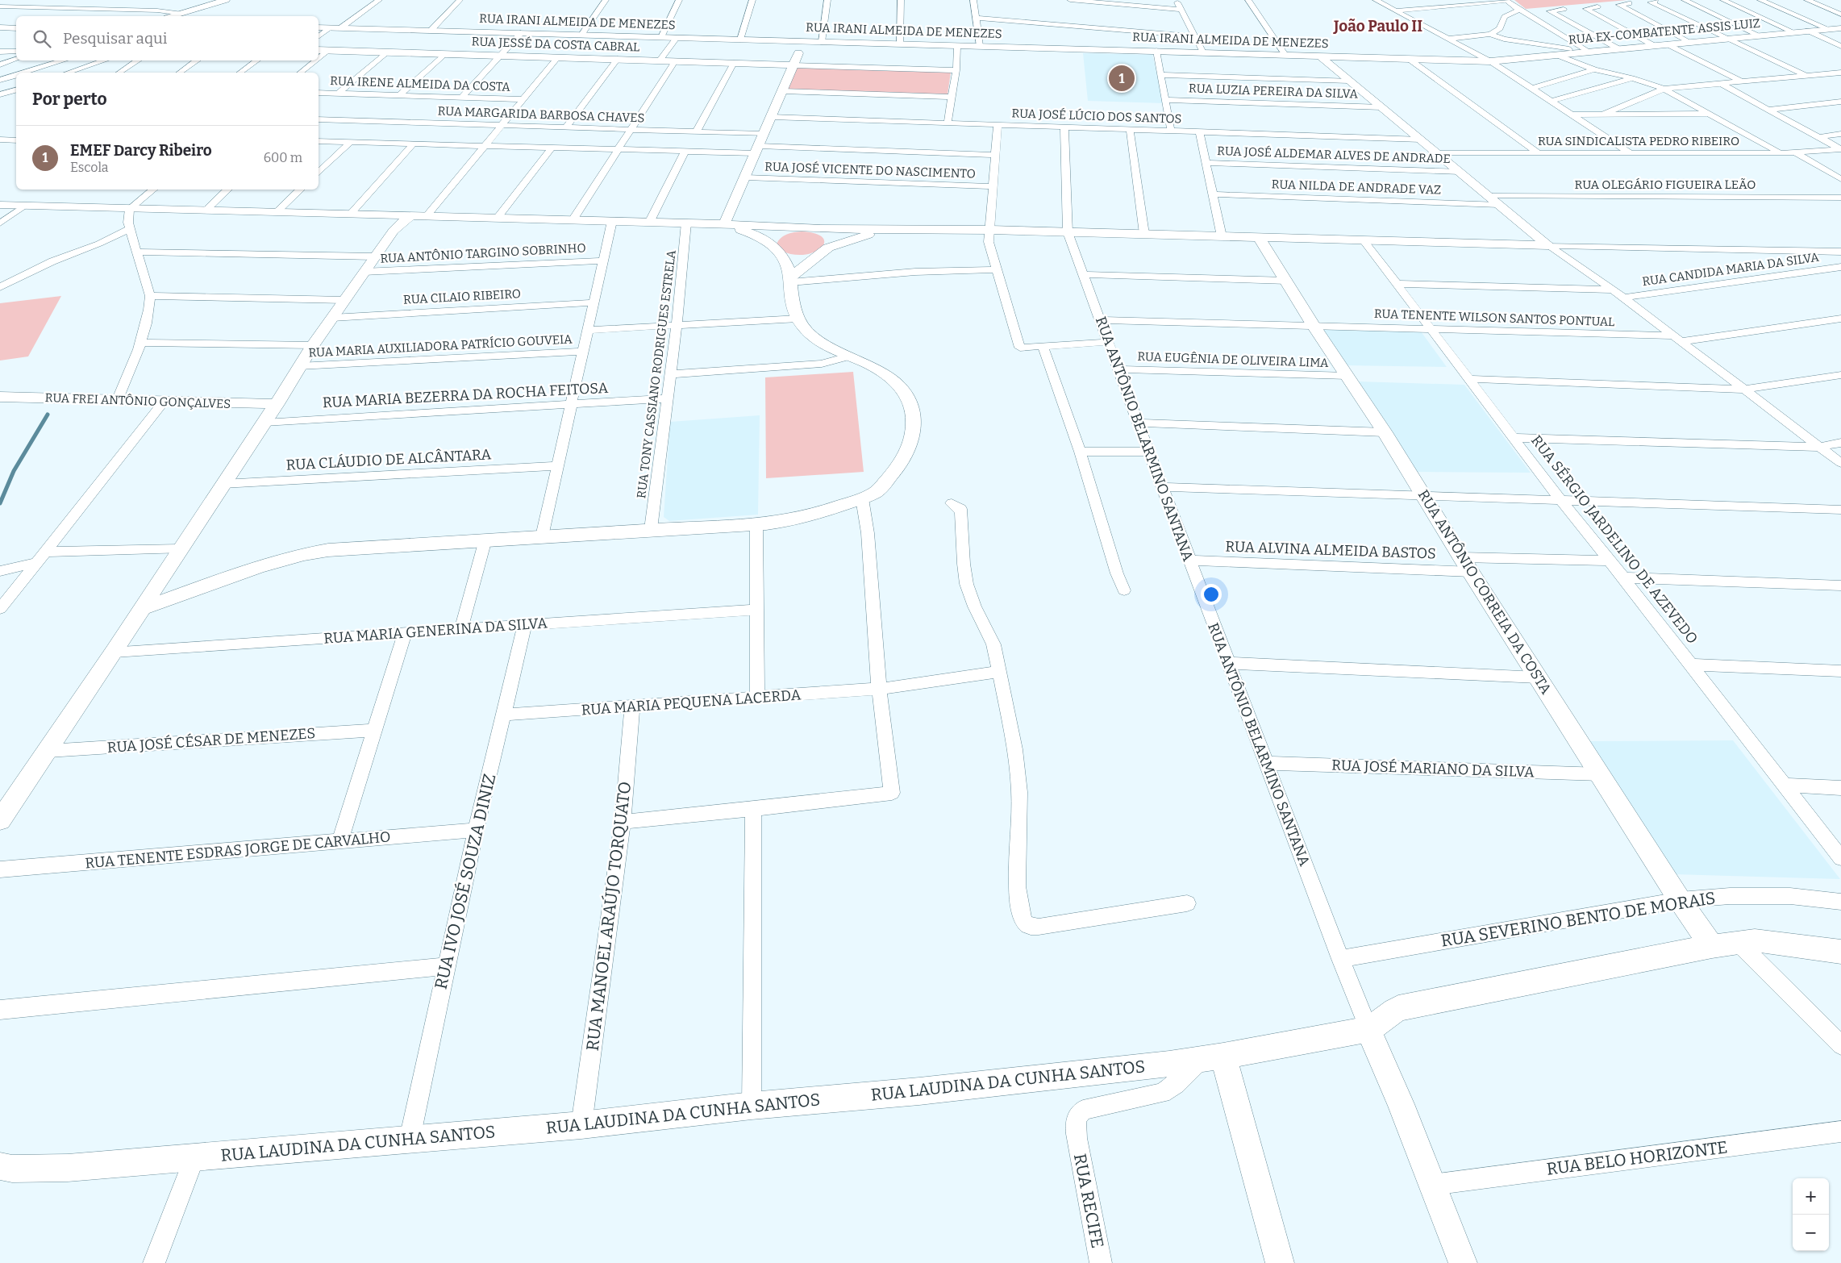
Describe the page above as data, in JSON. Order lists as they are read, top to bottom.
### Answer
{
  "streets": {
    "street": [
      "RUA IRANI ALMEIDA DE MENEZES",
      "RUA EX-COMBATENTE ASSIS LUIZ",
      "RUA JESSÉ DA COSTA CABRAL",
      "RUA IRENE ALMEIDA DA COSTA",
      "RUA LUZIA PEREIRA DA SILVA",
      "RUA MARGARIDA BARBOSA CHAVES",
      "RUA JOSÉ LÚCIO DOS SANTOS",
      "RUA SINDICALISTA PEDRO RIBEIRO",
      "RUA JOSÉ ALDEMAR ALVES DE ANDRADE",
      "RUA JOSÉ VICENTE DO NASCIMENTO",
      "RUA OLEGÁRIO FIGUEIRA LEÃO",
      "RUA NILDA DE ANDRADE VAZ",
      "RUA ANTÔNIO TARGINO SOBRINHO",
      "RUA CANDIDA MARIA DA SILVA",
      "RUA CILAIO RIBEIRO",
      "RUA TENENTE WILSON SANTOS PONTUAL",
      "RUA MARIA AUXILIADORA PATRÍCIO GOUVEIA",
      "RUA EUGÊNIA DE OLIVEIRA LIMA",
      "RUA TONY CASSIANO RODRIGUES ESTRELA",
      "RUA MARIA BEZERRA DA ROCHA FEITOSA",
      "RUA FREI ANTÔNIO GONÇALVES",
      "RUA ANTÔNIO BELARMINO SANTANA",
      "RUA CLÁUDIO DE ALCÂNTARA",
      "RUA SÉRGIO JARDELINO DE AZEVEDO",
      "RUA ALVINA ALMEIDA BASTOS",
      "RUA ANTÔNIO CORREIA DA COSTA",
      "RUA MARIA GENERINA DA SILVA",
      "RUA MARIA PEQUENA LACERDA",
      "RUA JOSÉ CÉSAR DE MENEZES",
      "RUA JOSÉ MARIANO DA SILVA",
      "RUA TENENTE ESDRAS JORGE DE CARVALHO",
      "RUA IVO JOSÉ SOUZA DINIZ",
      "RUA MANOEL ARAÚJO TORQUATO",
      "RUA SEVERINO BENTO DE MORAIS",
      "RUA LAUDINA DA CUNHA SANTOS",
      "RUA BELO HORIZONTE",
      "RUA RECIFE"
    ]
  },
  "crossings": [
    ["RUA IRANI ALMEIDA DE MENEZES", "RUA EX-COMBATENTE ASSIS LUIZ"],
    ["RUA JOSÉ LÚCIO DOS SANTOS", "RUA ANTÔNIO BELARMINO SANTANA"],
    ["RUA TENENTE WILSON SANTOS PONTUAL", "RUA ANTÔNIO BELARMINO SANTANA"],
    ["RUA TENENTE WILSON SANTOS PONTUAL", "RUA SÉRGIO JARDELINO DE AZEVEDO"],
    ["RUA TENENTE WILSON SANTOS PONTUAL", "RUA ANTÔNIO CORREIA DA COSTA"],
    ["RUA EUGÊNIA DE OLIVEIRA LIMA", "RUA ANTÔNIO BELARMINO SANTANA"],
    ["RUA EUGÊNIA DE OLIVEIRA LIMA", "RUA ANTÔNIO CORREIA DA COSTA"],
    ["RUA TONY CASSIANO RODRIGUES ESTRELA", "RUA MARIA BEZERRA DA ROCHA FEITOSA"],
    ["RUA ANTÔNIO BELARMINO SANTANA", "RUA ALVINA ALMEIDA BASTOS"],
    ["RUA ANTÔNIO BELARMINO SANTANA", "RUA JOSÉ MARIANO DA SILVA"],
    ["RUA ANTÔNIO BELARMINO SANTANA", "RUA SEVERINO BENTO DE MORAIS"],
    ["RUA SÉRGIO JARDELINO DE AZEVEDO", "RUA ALVINA ALMEIDA BASTOS"],
    ["RUA ALVINA ALMEIDA BASTOS", "RUA ANTÔNIO CORREIA DA COSTA"],
    ["RUA ANTÔNIO CORREIA DA COSTA", "RUA JOSÉ MARIANO DA SILVA"],
    ["RUA ANTÔNIO CORREIA DA COSTA", "RUA SEVERINO BENTO DE MORAIS"],
    ["RUA MARIA GENERINA DA SILVA", "RUA IVO JOSÉ SOUZA DINIZ"],
    ["RUA MARIA PEQUENA LACERDA", "RUA IVO JOSÉ SOUZA DINIZ"],
    ["RUA MARIA PEQUENA LACERDA", "RUA MANOEL ARAÚJO TORQUATO"],
    ["RUA TENENTE ESDRAS JORGE DE CARVALHO", "RUA IVO JOSÉ SOUZA DINIZ"],
    ["RUA IVO JOSÉ SOUZA DINIZ", "RUA LAUDINA DA CUNHA SANTOS"],
    ["RUA MANOEL ARAÚJO TORQUATO", "RUA LAUDINA DA CUNHA SANTOS"],
    ["RUA LAUDINA DA CUNHA SANTOS", "RUA RECIFE"]
  ],
  "districts": ["João Paulo II"],
  "page": {
    "search": "Pesquisar aqui",
    "pins": "1",
    "heading": "Por perto",
    "list": [
      {
        "mark": "1",
        "name": "EMEF Darcy Ribeiro",
        "note": "Escola",
        "value": "600 m"
      }
    ],
    "map_buttons": ["+", "−"]
  }
}
